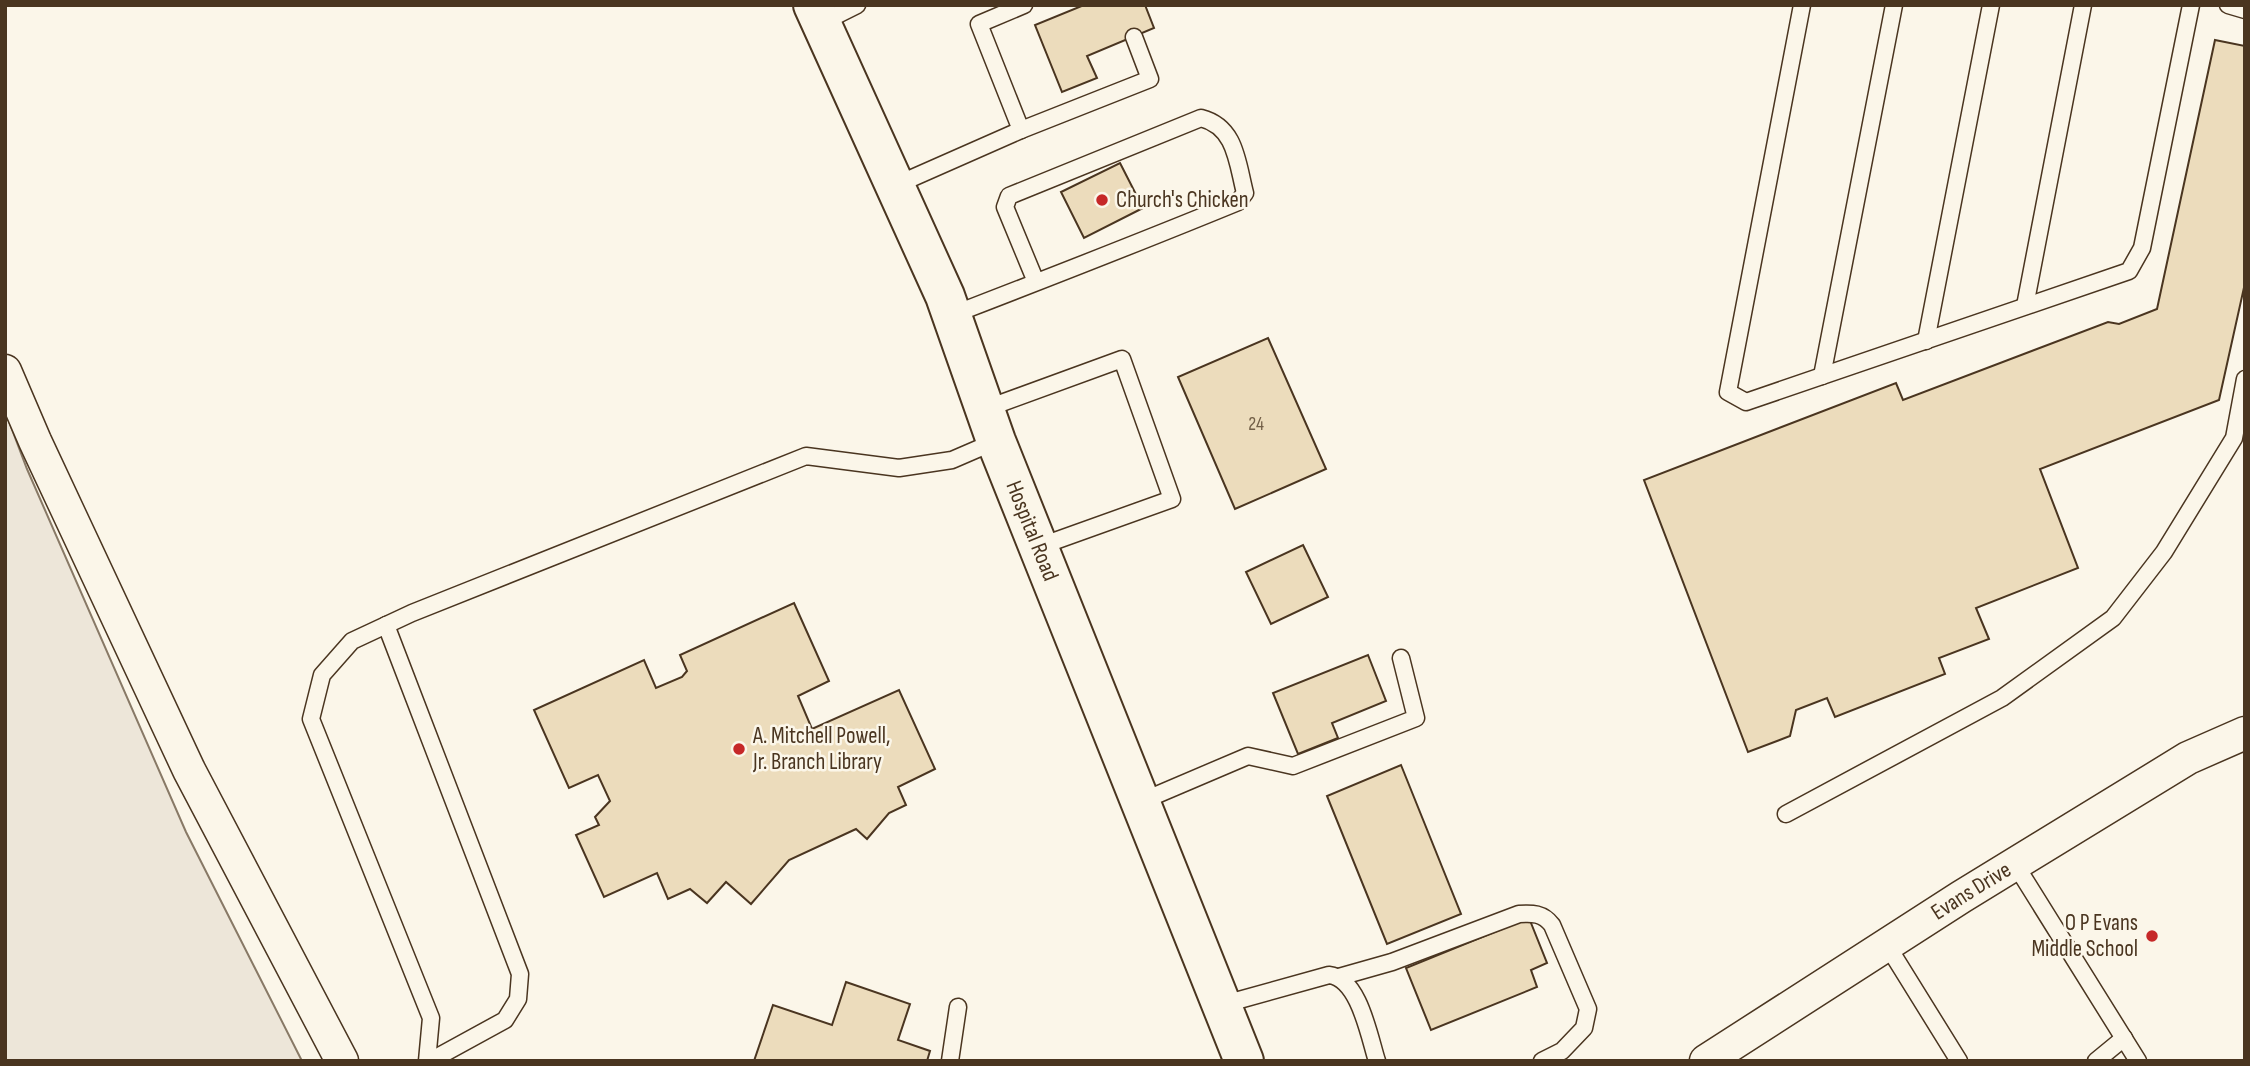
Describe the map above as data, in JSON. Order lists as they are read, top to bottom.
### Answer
{
  "streets": {
    "street": ["Hospital Road", "Evans Drive"]
  },
  "places": ["Church's Chicken", "A. Mitchell Powell, Jr. Branch Library", "O P Evans Middle School"],
  "house_numbers": ["24"]
}
